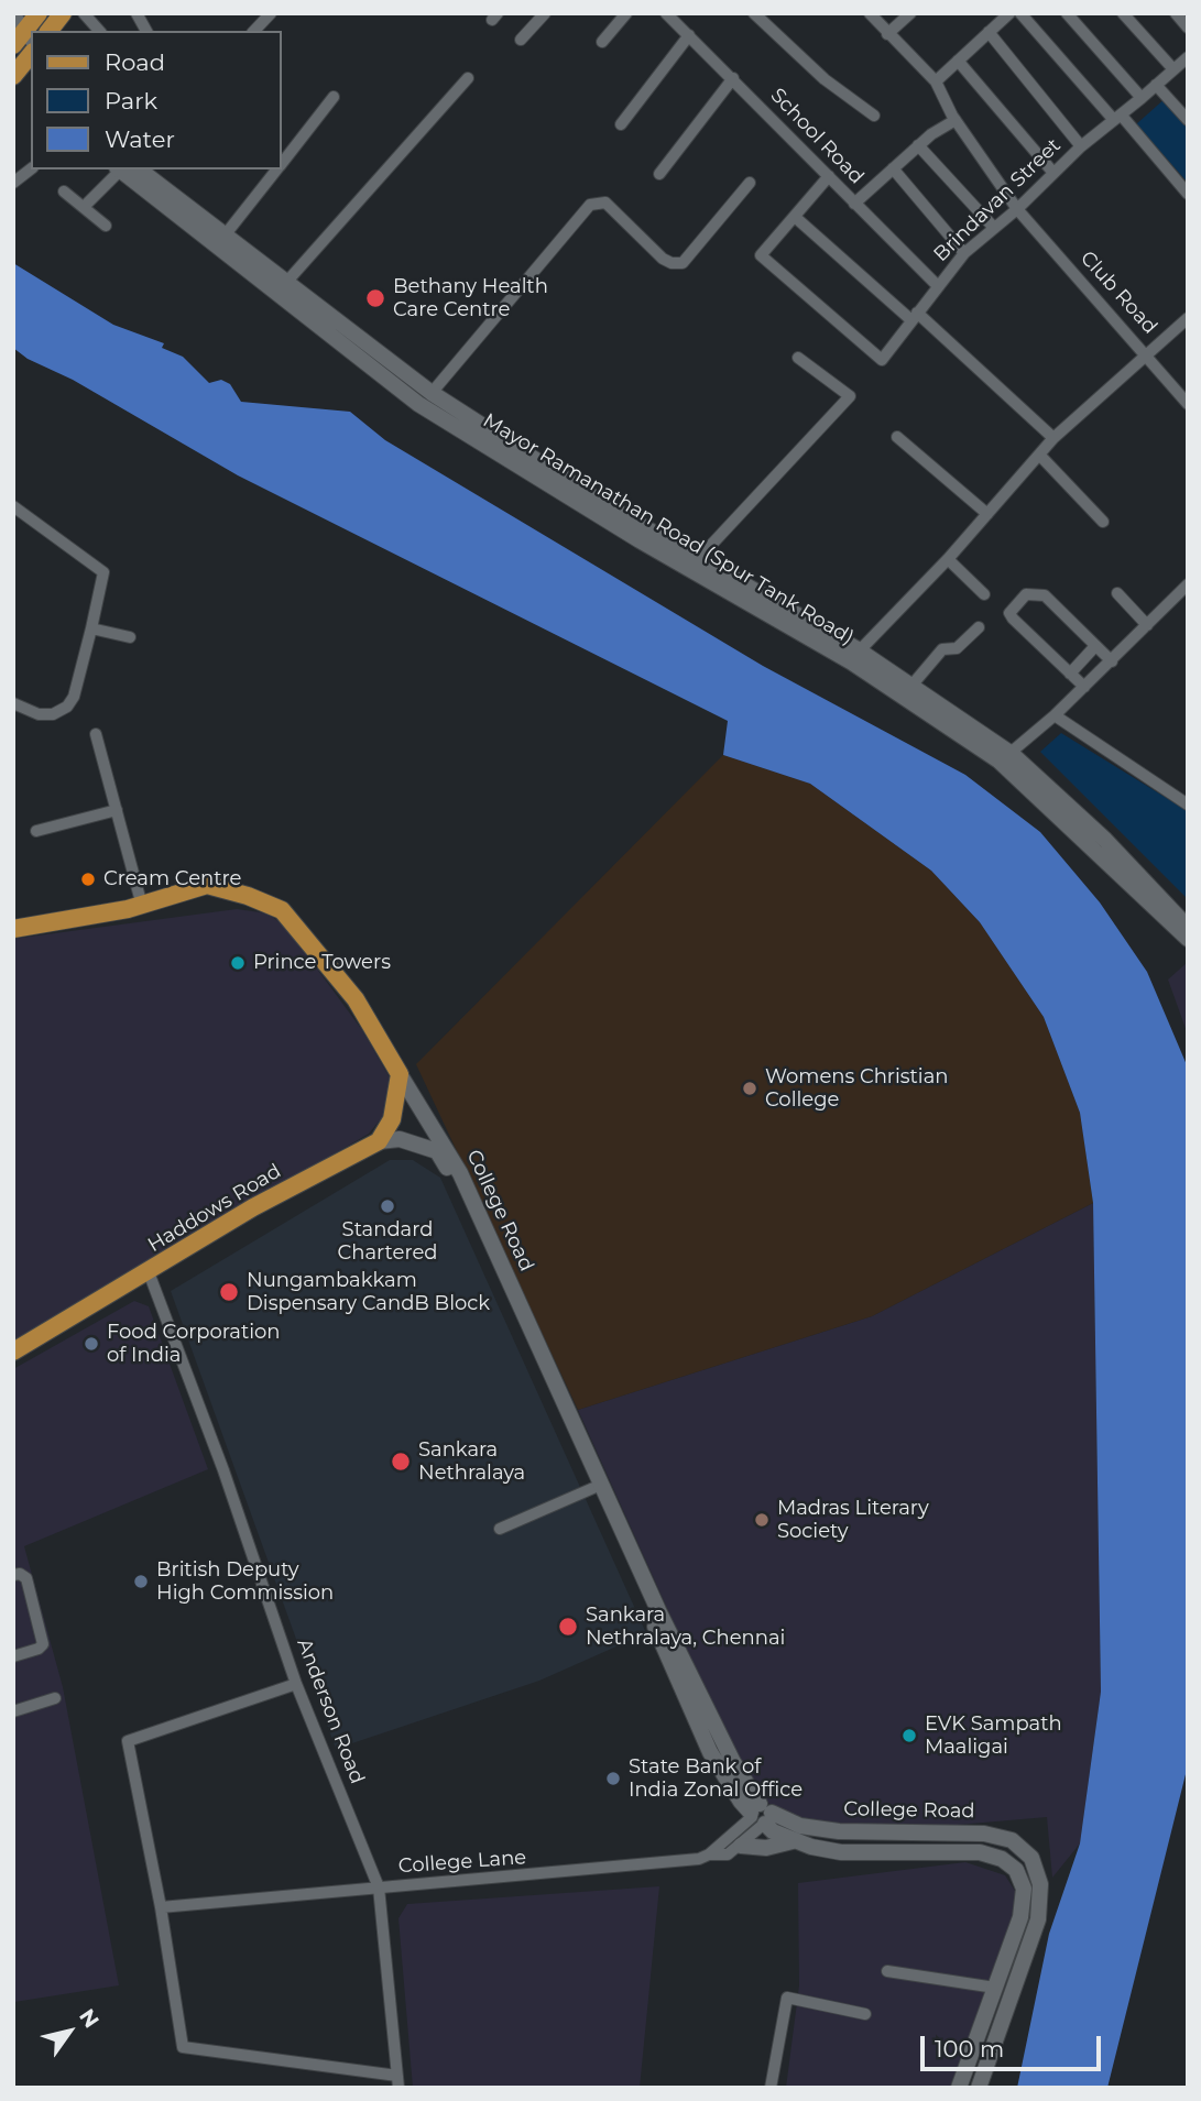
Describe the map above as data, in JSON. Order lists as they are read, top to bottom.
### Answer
{
  "streets": {
    "main road": ["Mayor Ramanathan Road (Spur Tank Road)", "Haddows Road", "College Road"],
    "street": [
      "School Road",
      "Brindavan Street",
      "Club Road",
      "Anderson Road",
      "College Lane"
    ]
  },
  "crossings": [
    ["School Road", "Brindavan Street"],
    ["Brindavan Street", "Club Road"],
    ["Haddows Road", "College Road"],
    ["Haddows Road", "Anderson Road"],
    ["Anderson Road", "College Lane"]
  ],
  "places": [
    "Bethany Health Care Centre",
    "Cream Centre",
    "Prince Towers",
    "Womens Christian College",
    "Standard Chartered",
    "Nungambakkam Dispensary CandB Block",
    "Food Corporation of India",
    "Sankara Nethralaya",
    "Madras Literary Society",
    "British Deputy High Commission",
    "Sankara Nethralaya, Chennai",
    "EVK Sampath Maaligai",
    "State Bank of India Zonal Office"
  ],
  "legend": ["Road", "Park", "Water"],
  "scale_bar": "100 m",
  "north": "top right"
}
